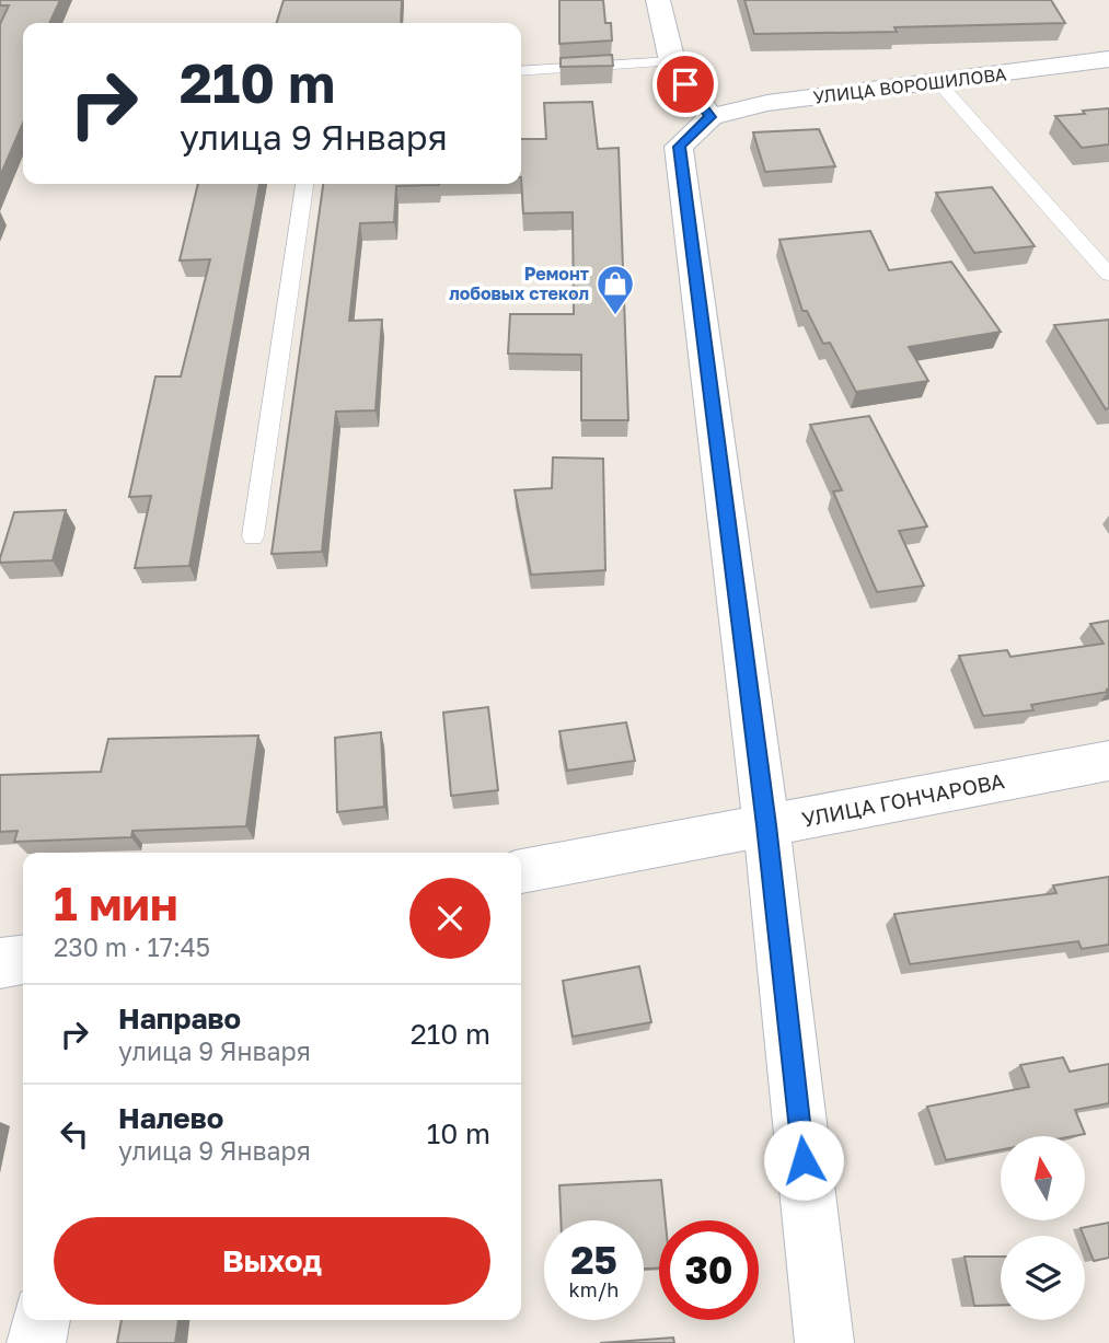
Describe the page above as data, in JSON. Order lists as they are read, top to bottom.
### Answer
{
  "streets": {
    "street": ["УЛИЦА ВОРОШИЛОВА", "УЛИЦА ГОНЧАРОВА"]
  },
  "places": {
    "shop": ["Ремонт лобовых стекол"]
  },
  "north": "top",
  "page": {
    "turn": ["210 m", "улица 9 Января"],
    "heading": ["1 мин", "230 m · 17:45"],
    "list": [
      {
        "name": "Направо",
        "note": "улица 9 Января",
        "value": "210 m"
      },
      {
        "name": "Налево",
        "note": "улица 9 Января",
        "value": "10 m"
      }
    ],
    "buttons": "Выход",
    "speed": "25 km/h",
    "limit": "30"
  }
}
